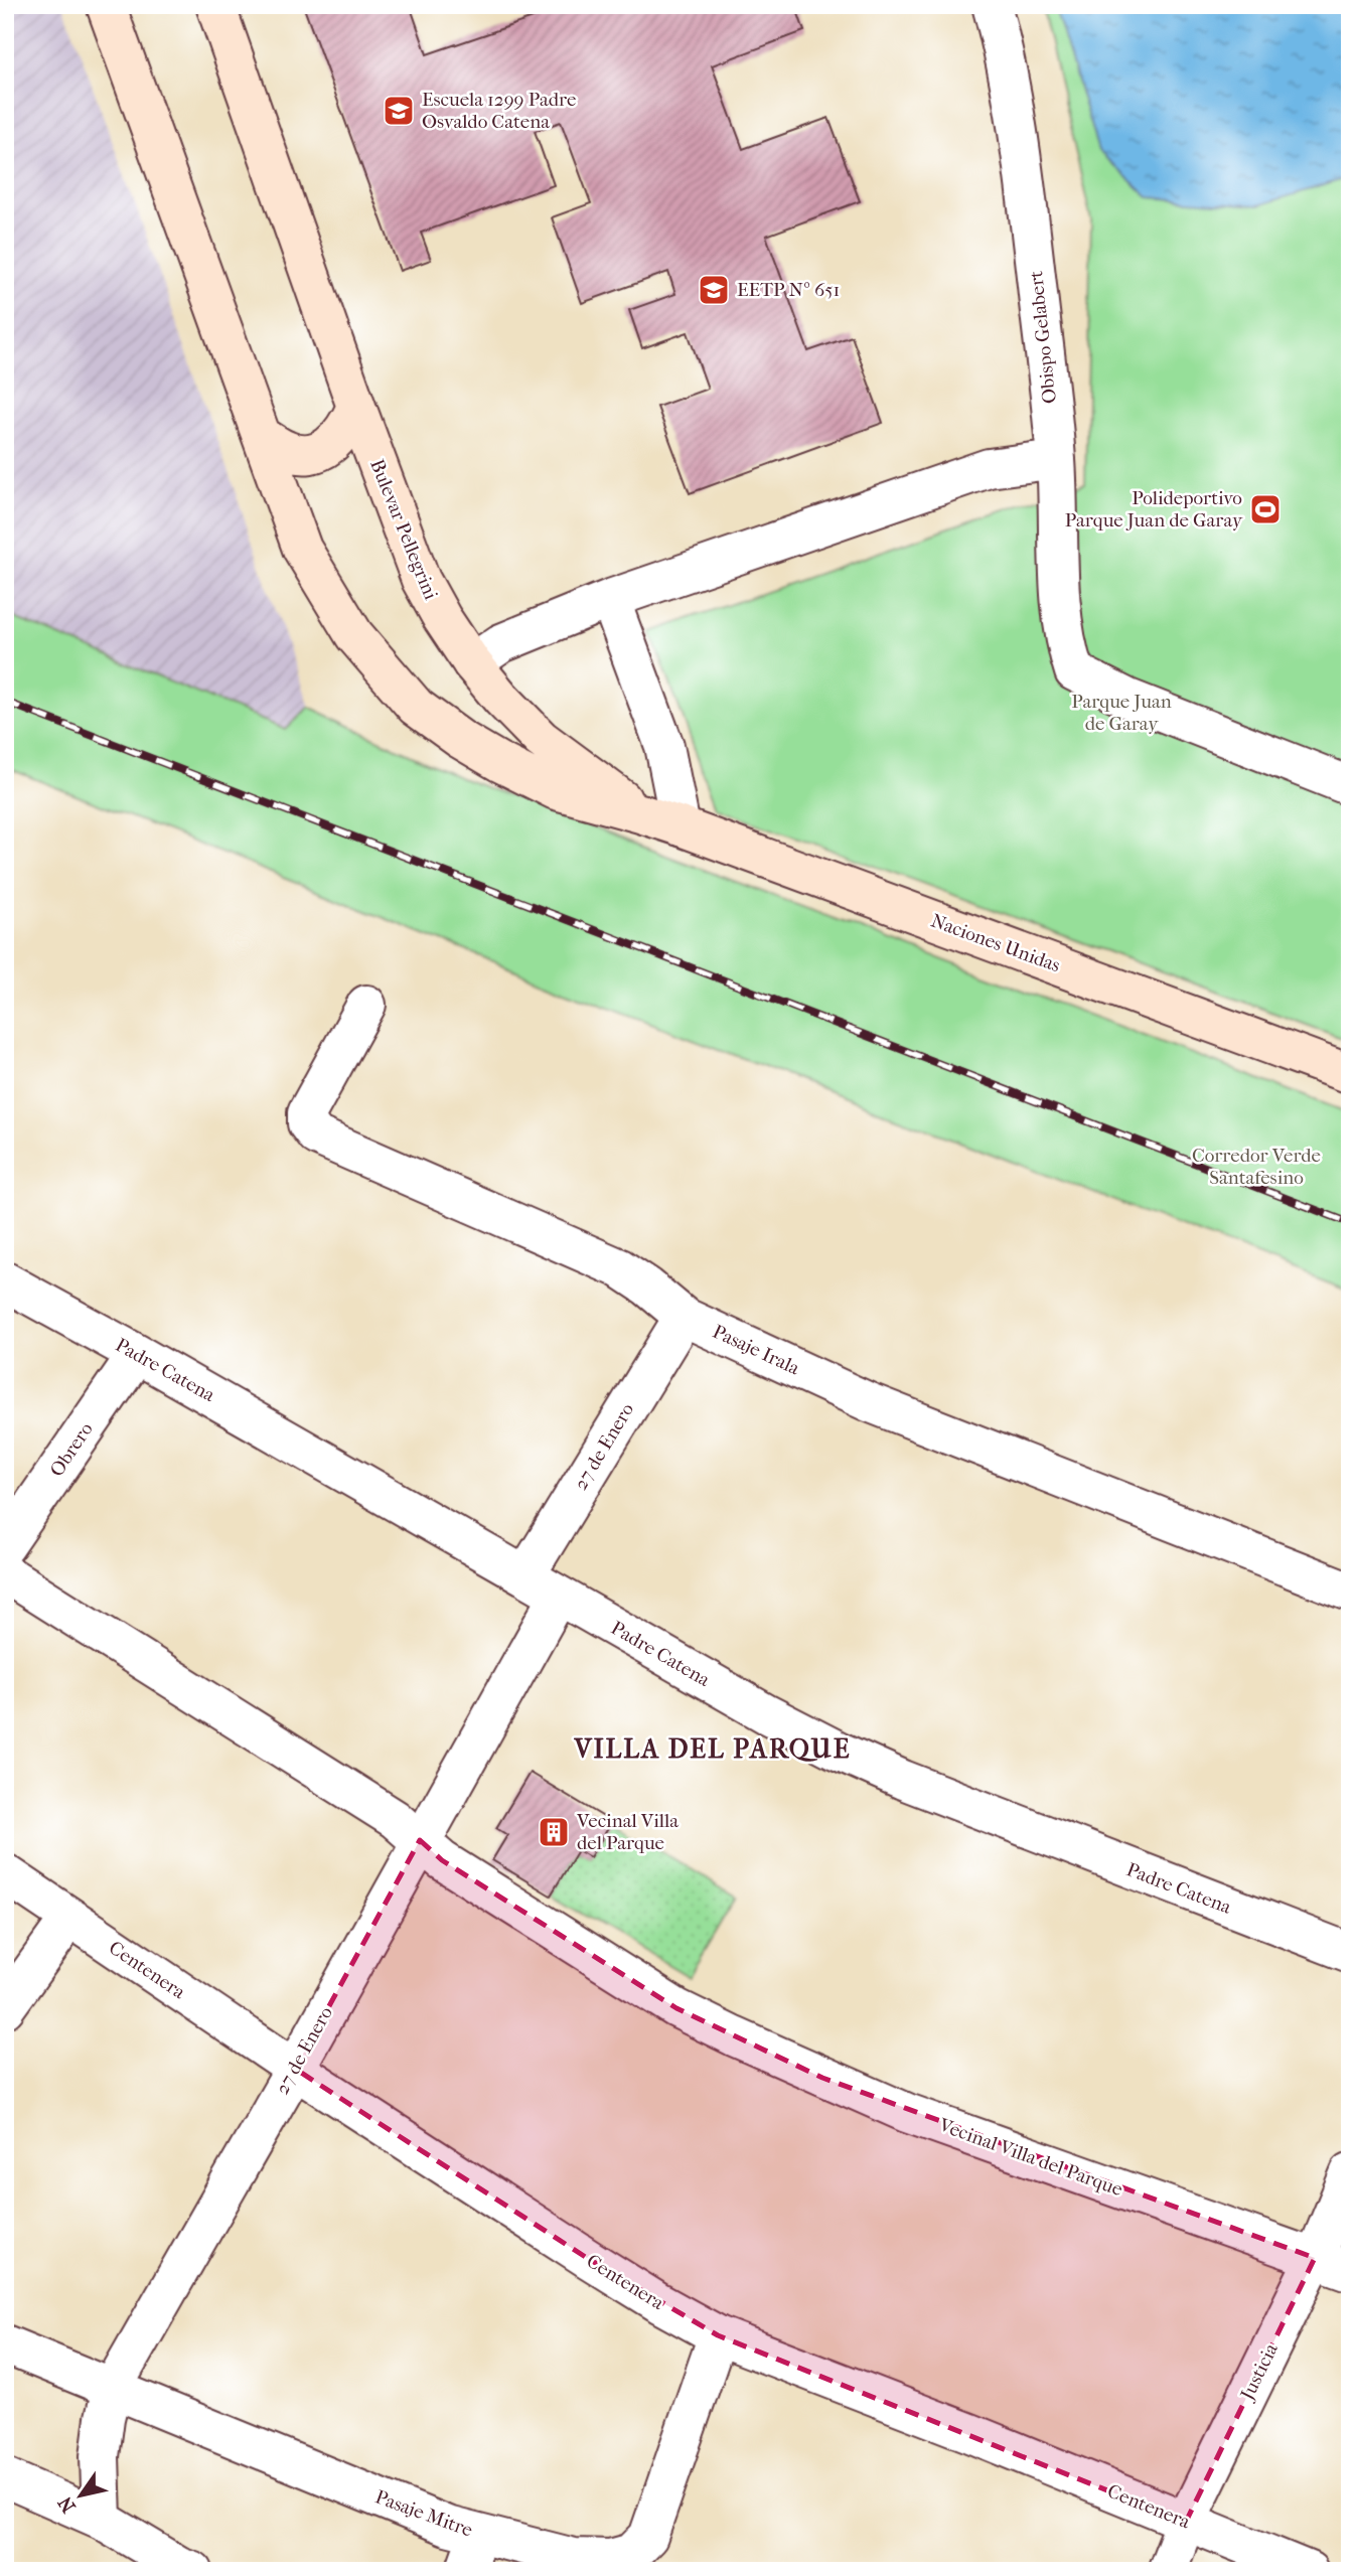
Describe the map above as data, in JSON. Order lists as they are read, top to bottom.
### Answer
{
  "streets": {
    "street": [
      "Obispo Gelabert",
      "Bulevar Pellegrini",
      "Naciones Unidas",
      "Pasaje Irala",
      "Padre Catena",
      "27 de Enero",
      "Obrero",
      "Centenera",
      "Vecinal Villa del Parque",
      "Justicia",
      "Pasaje Mitre"
    ]
  },
  "crossings": [
    ["Bulevar Pellegrini", "Naciones Unidas"],
    ["Pasaje Irala", "27 de Enero"],
    ["Padre Catena", "27 de Enero"],
    ["Padre Catena", "Obrero"],
    ["27 de Enero", "Centenera"],
    ["27 de Enero", "Vecinal Villa del Parque"],
    ["27 de Enero", "Pasaje Mitre"],
    ["Centenera", "Justicia"],
    ["Centenera", "Pasaje Mitre"],
    ["Vecinal Villa del Parque", "Justicia"]
  ],
  "districts": ["VILLA DEL PARQUE"],
  "parks": ["Parque Juan de Garay", "Corredor Verde Santafesino"],
  "places": {
    "school or university": ["Escuela 1299 Padre Osvaldo Catena", "EETP Nº 651"],
    "sports": ["Polideportivo Parque Juan de Garay"],
    "building": ["Vecinal Villa del Parque"]
  },
  "north": "bottom left"
}
